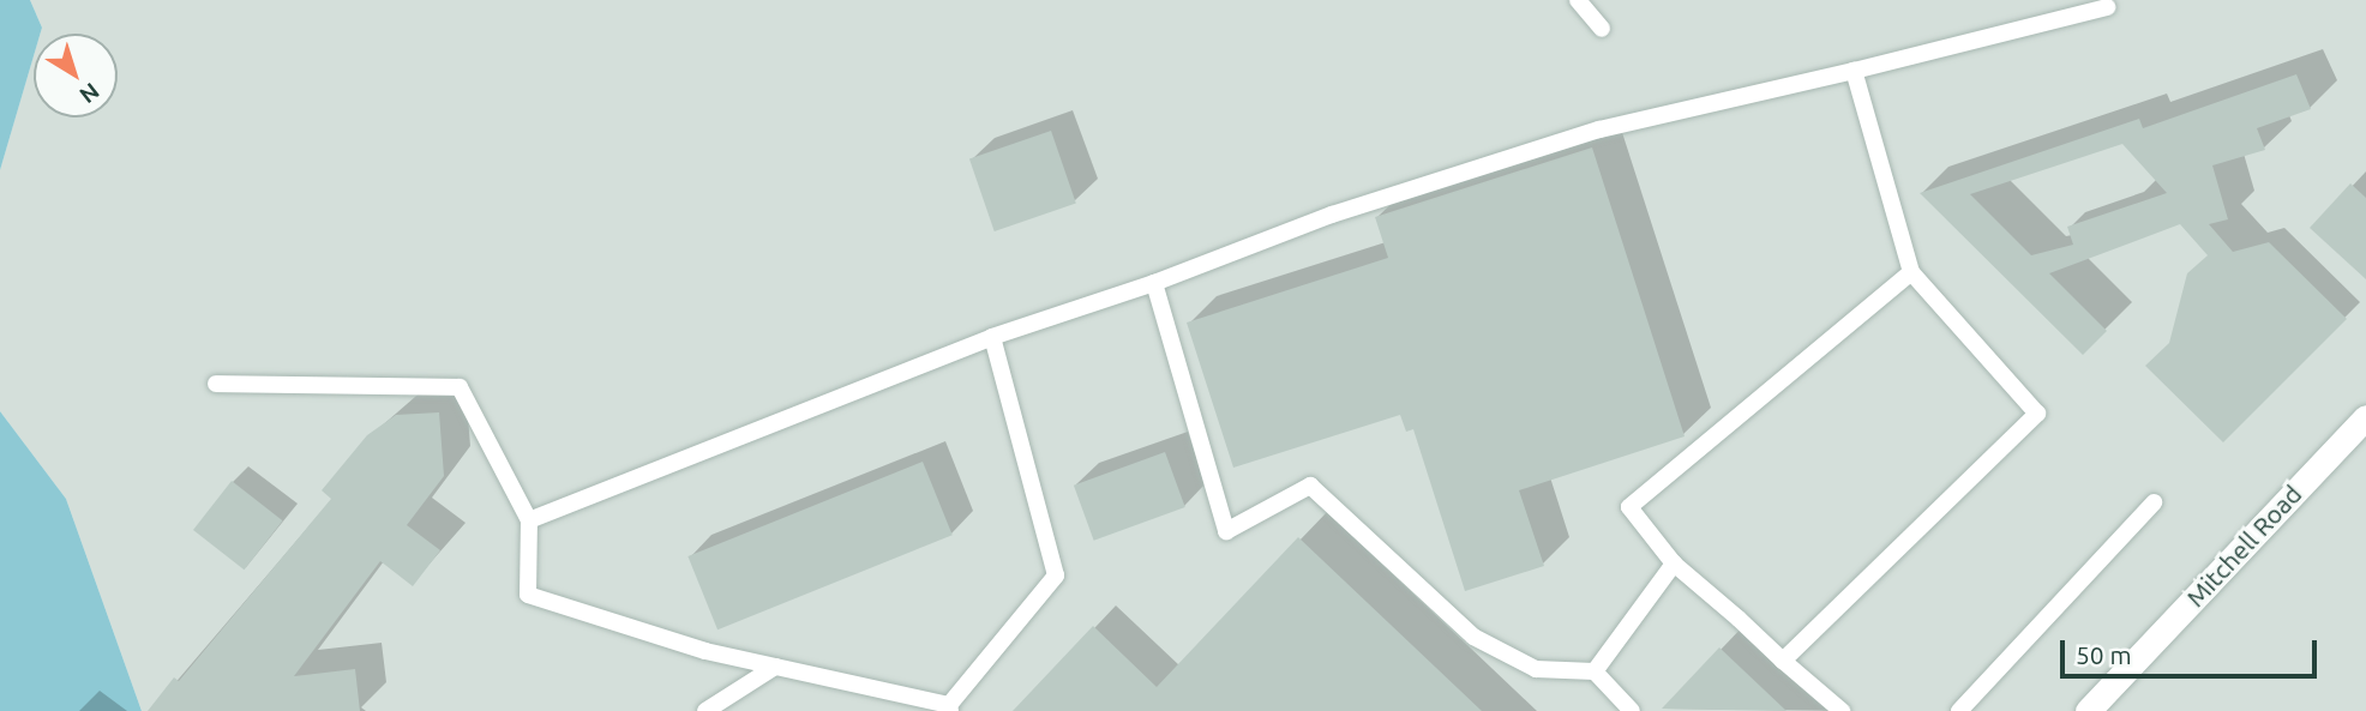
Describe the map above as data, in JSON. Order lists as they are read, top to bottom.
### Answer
{
  "streets": {
    "street": ["Mitchell Road"]
  },
  "scale_bar": "50 m",
  "north": "bottom right"
}
